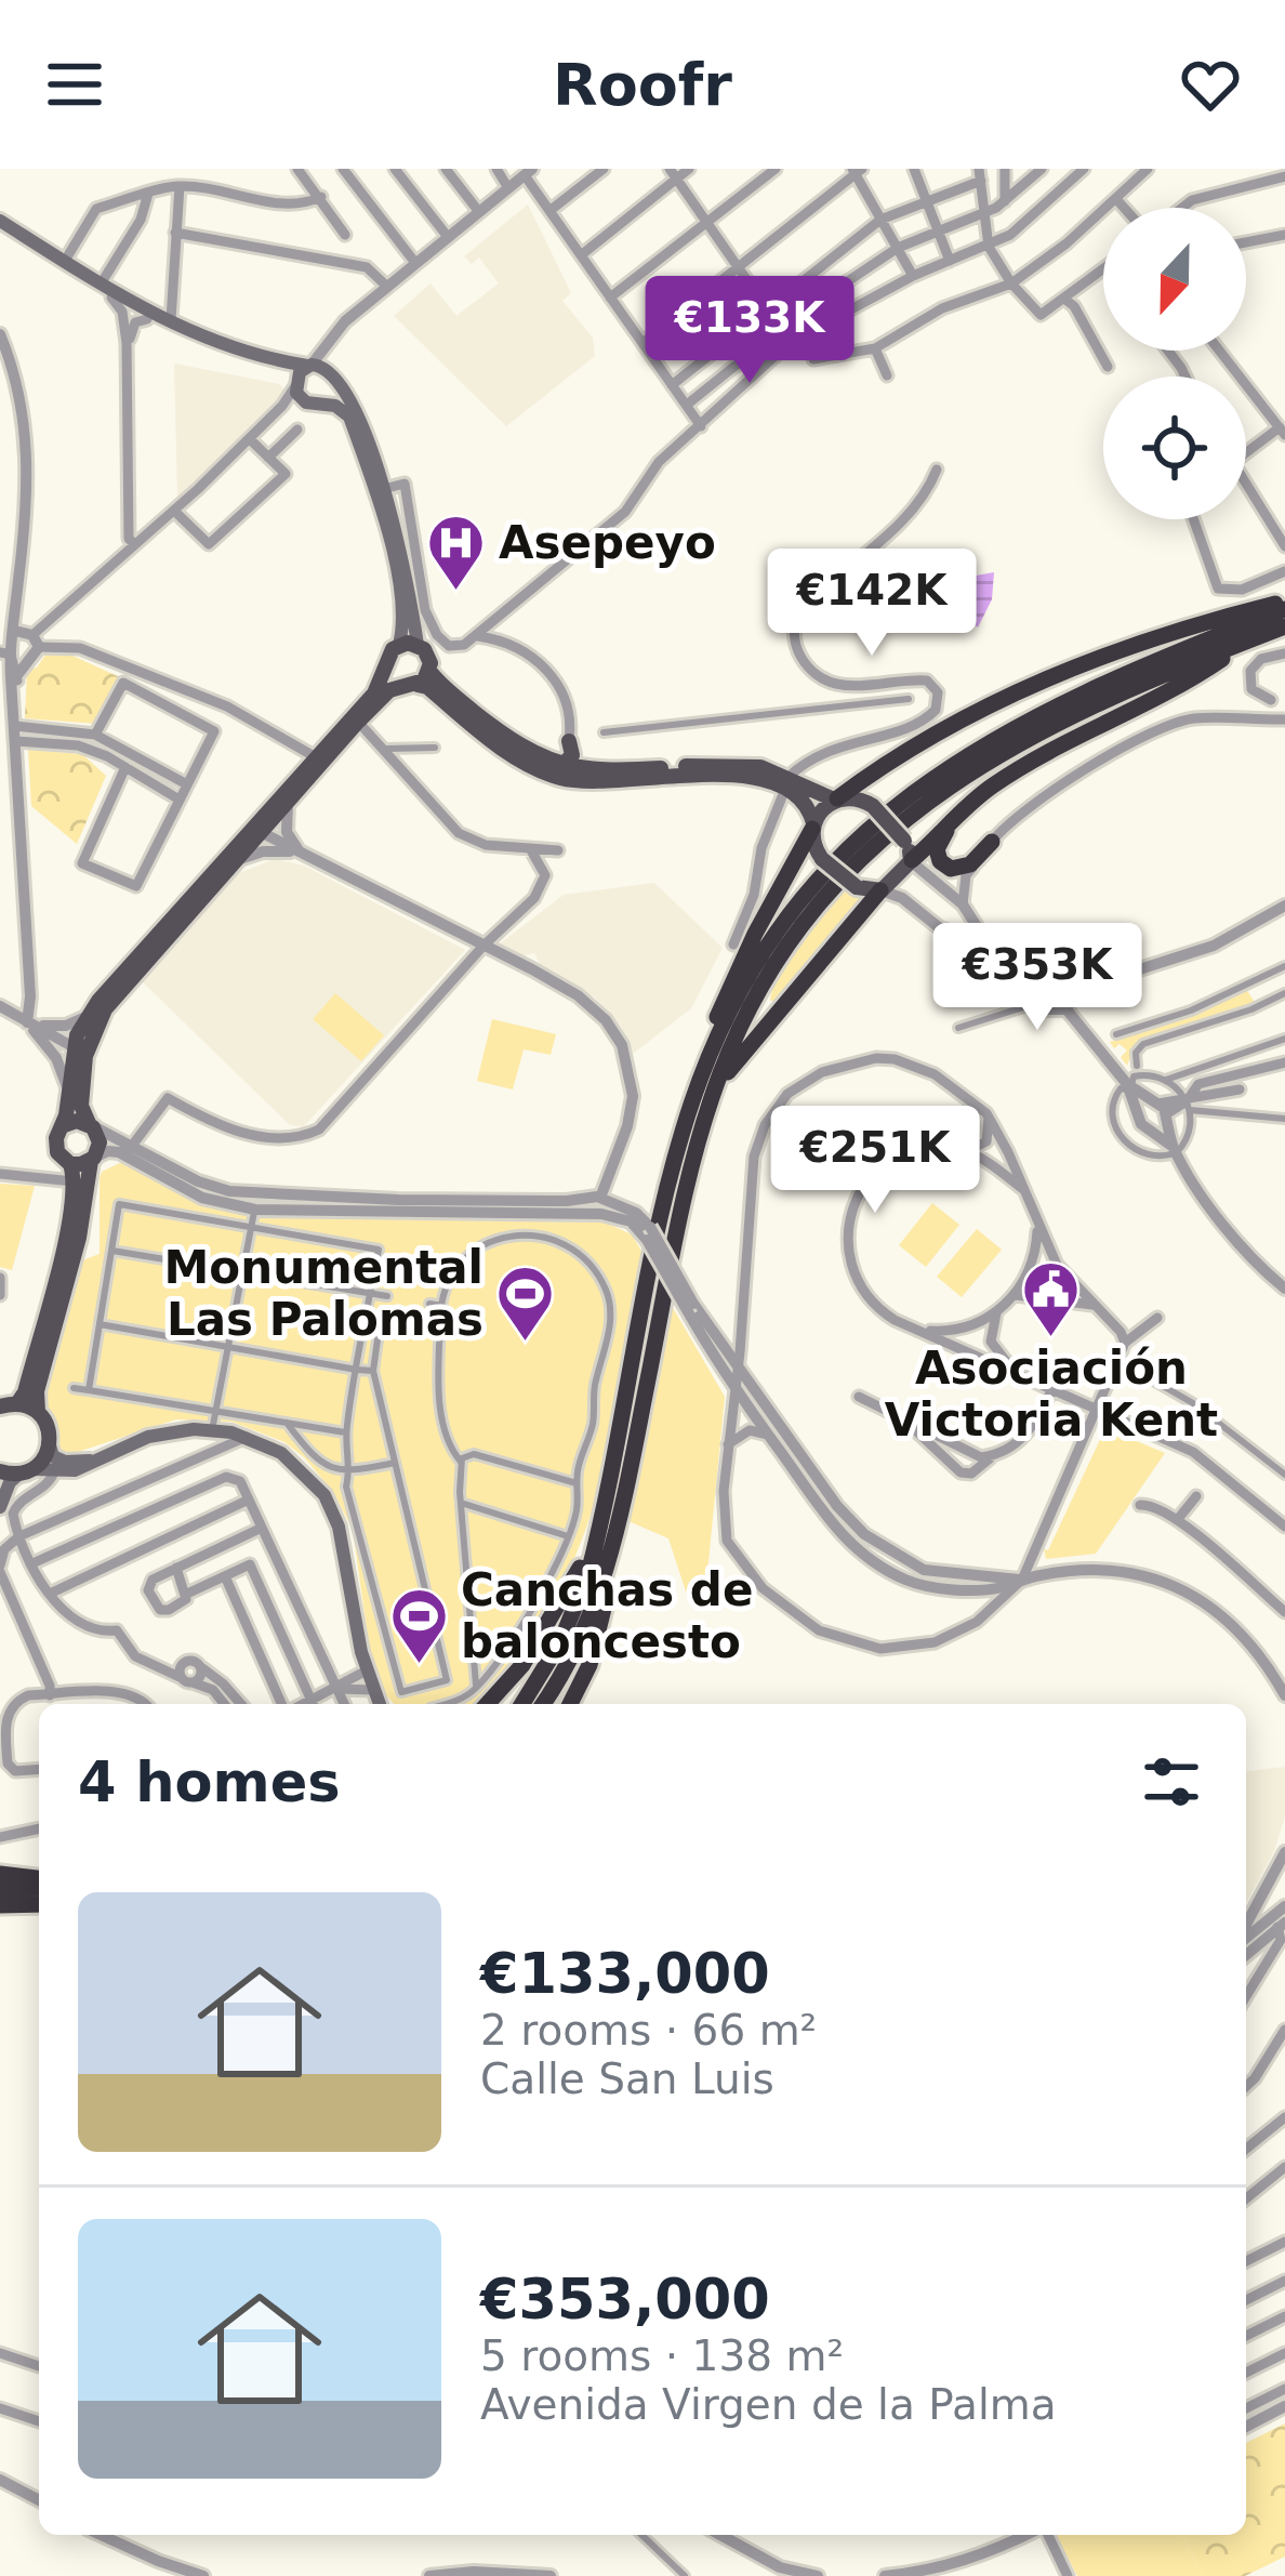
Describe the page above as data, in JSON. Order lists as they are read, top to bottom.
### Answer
{
  "places": {
    "hospital": ["Asepeyo"],
    "public building": ["Asociación Victoria Kent"],
    "sports": ["Monumental Las Palomas", "Canchas de baloncesto"]
  },
  "north": "bottom",
  "page": {
    "header": "Roofr",
    "price": [
      "€133K",
      "€142K",
      "€353K",
      "€251K"
    ],
    "heading": "4 homes",
    "list": [
      {
        "name": "€133,000",
        "note": "2 rooms · 66 m² · Calle San Luis"
      },
      {
        "name": "€353,000",
        "note": "5 rooms · 138 m² · Avenida Virgen de la Palma"
      }
    ]
  }
}
